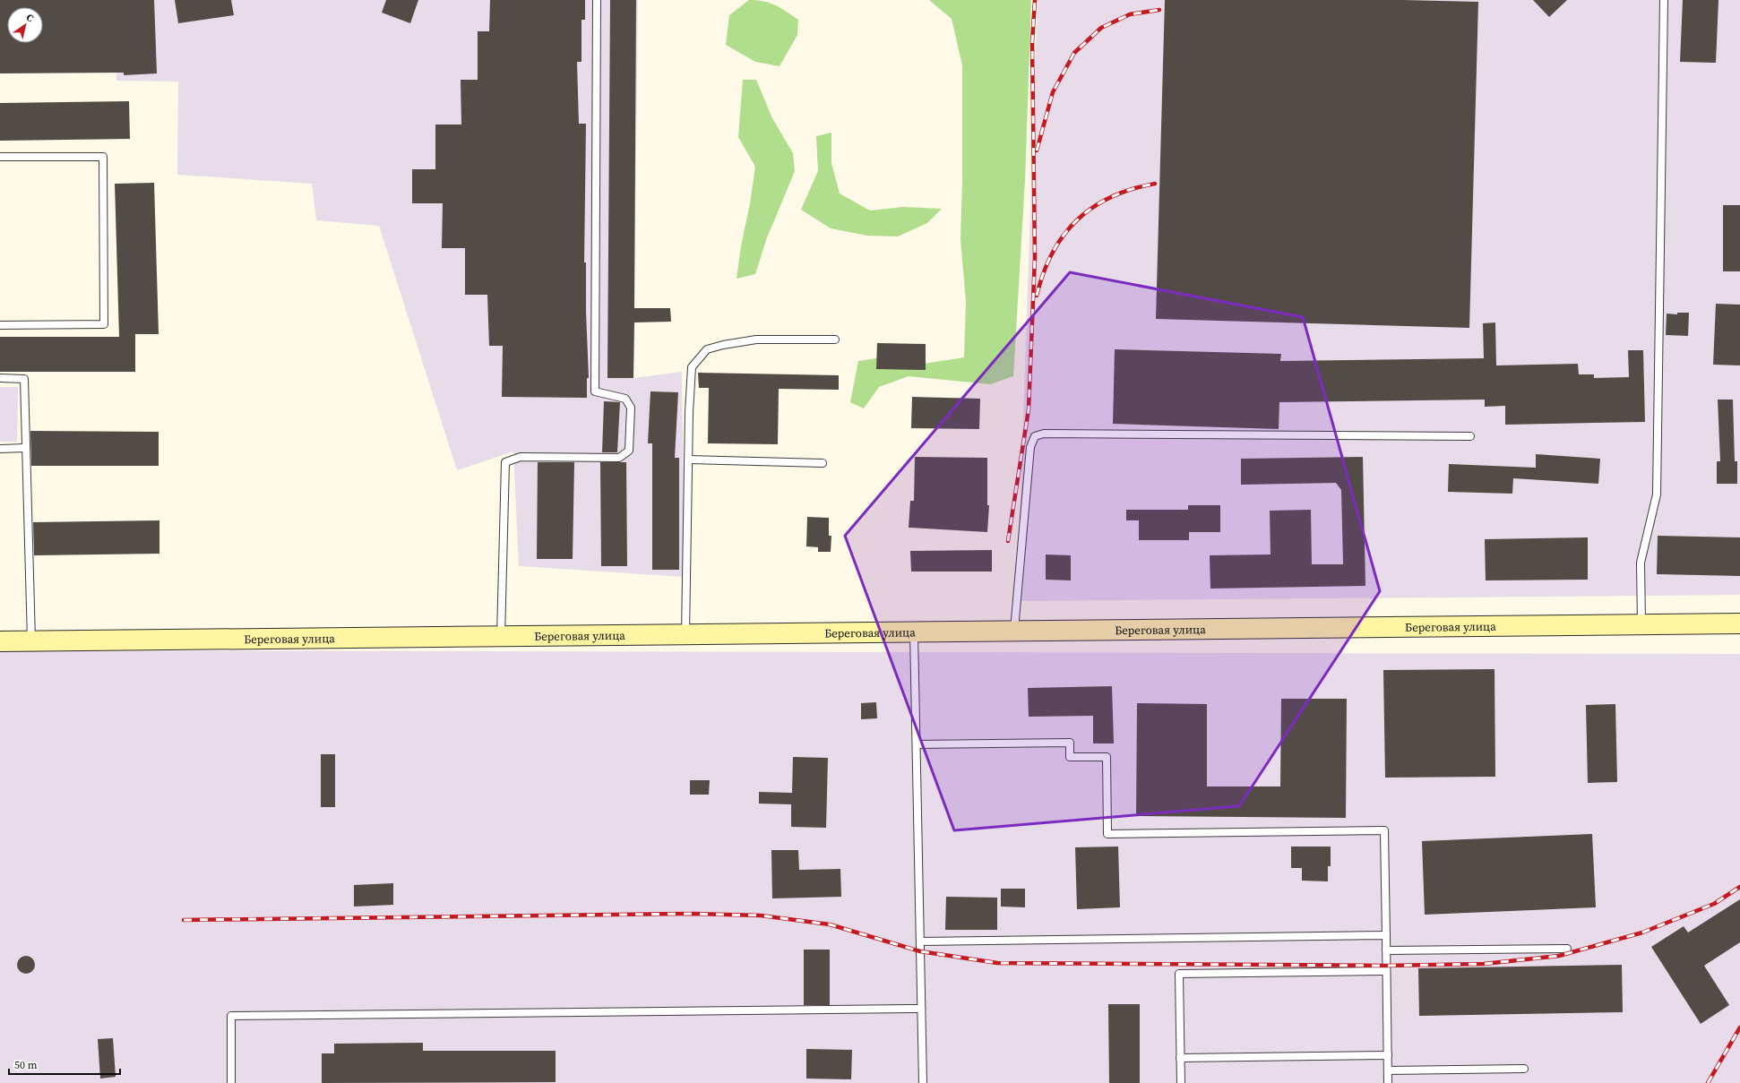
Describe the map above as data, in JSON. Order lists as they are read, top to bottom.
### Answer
{
  "streets": {
    "street": ["Береговая улица"]
  },
  "scale_bar": "50 m",
  "north": "top right"
}
